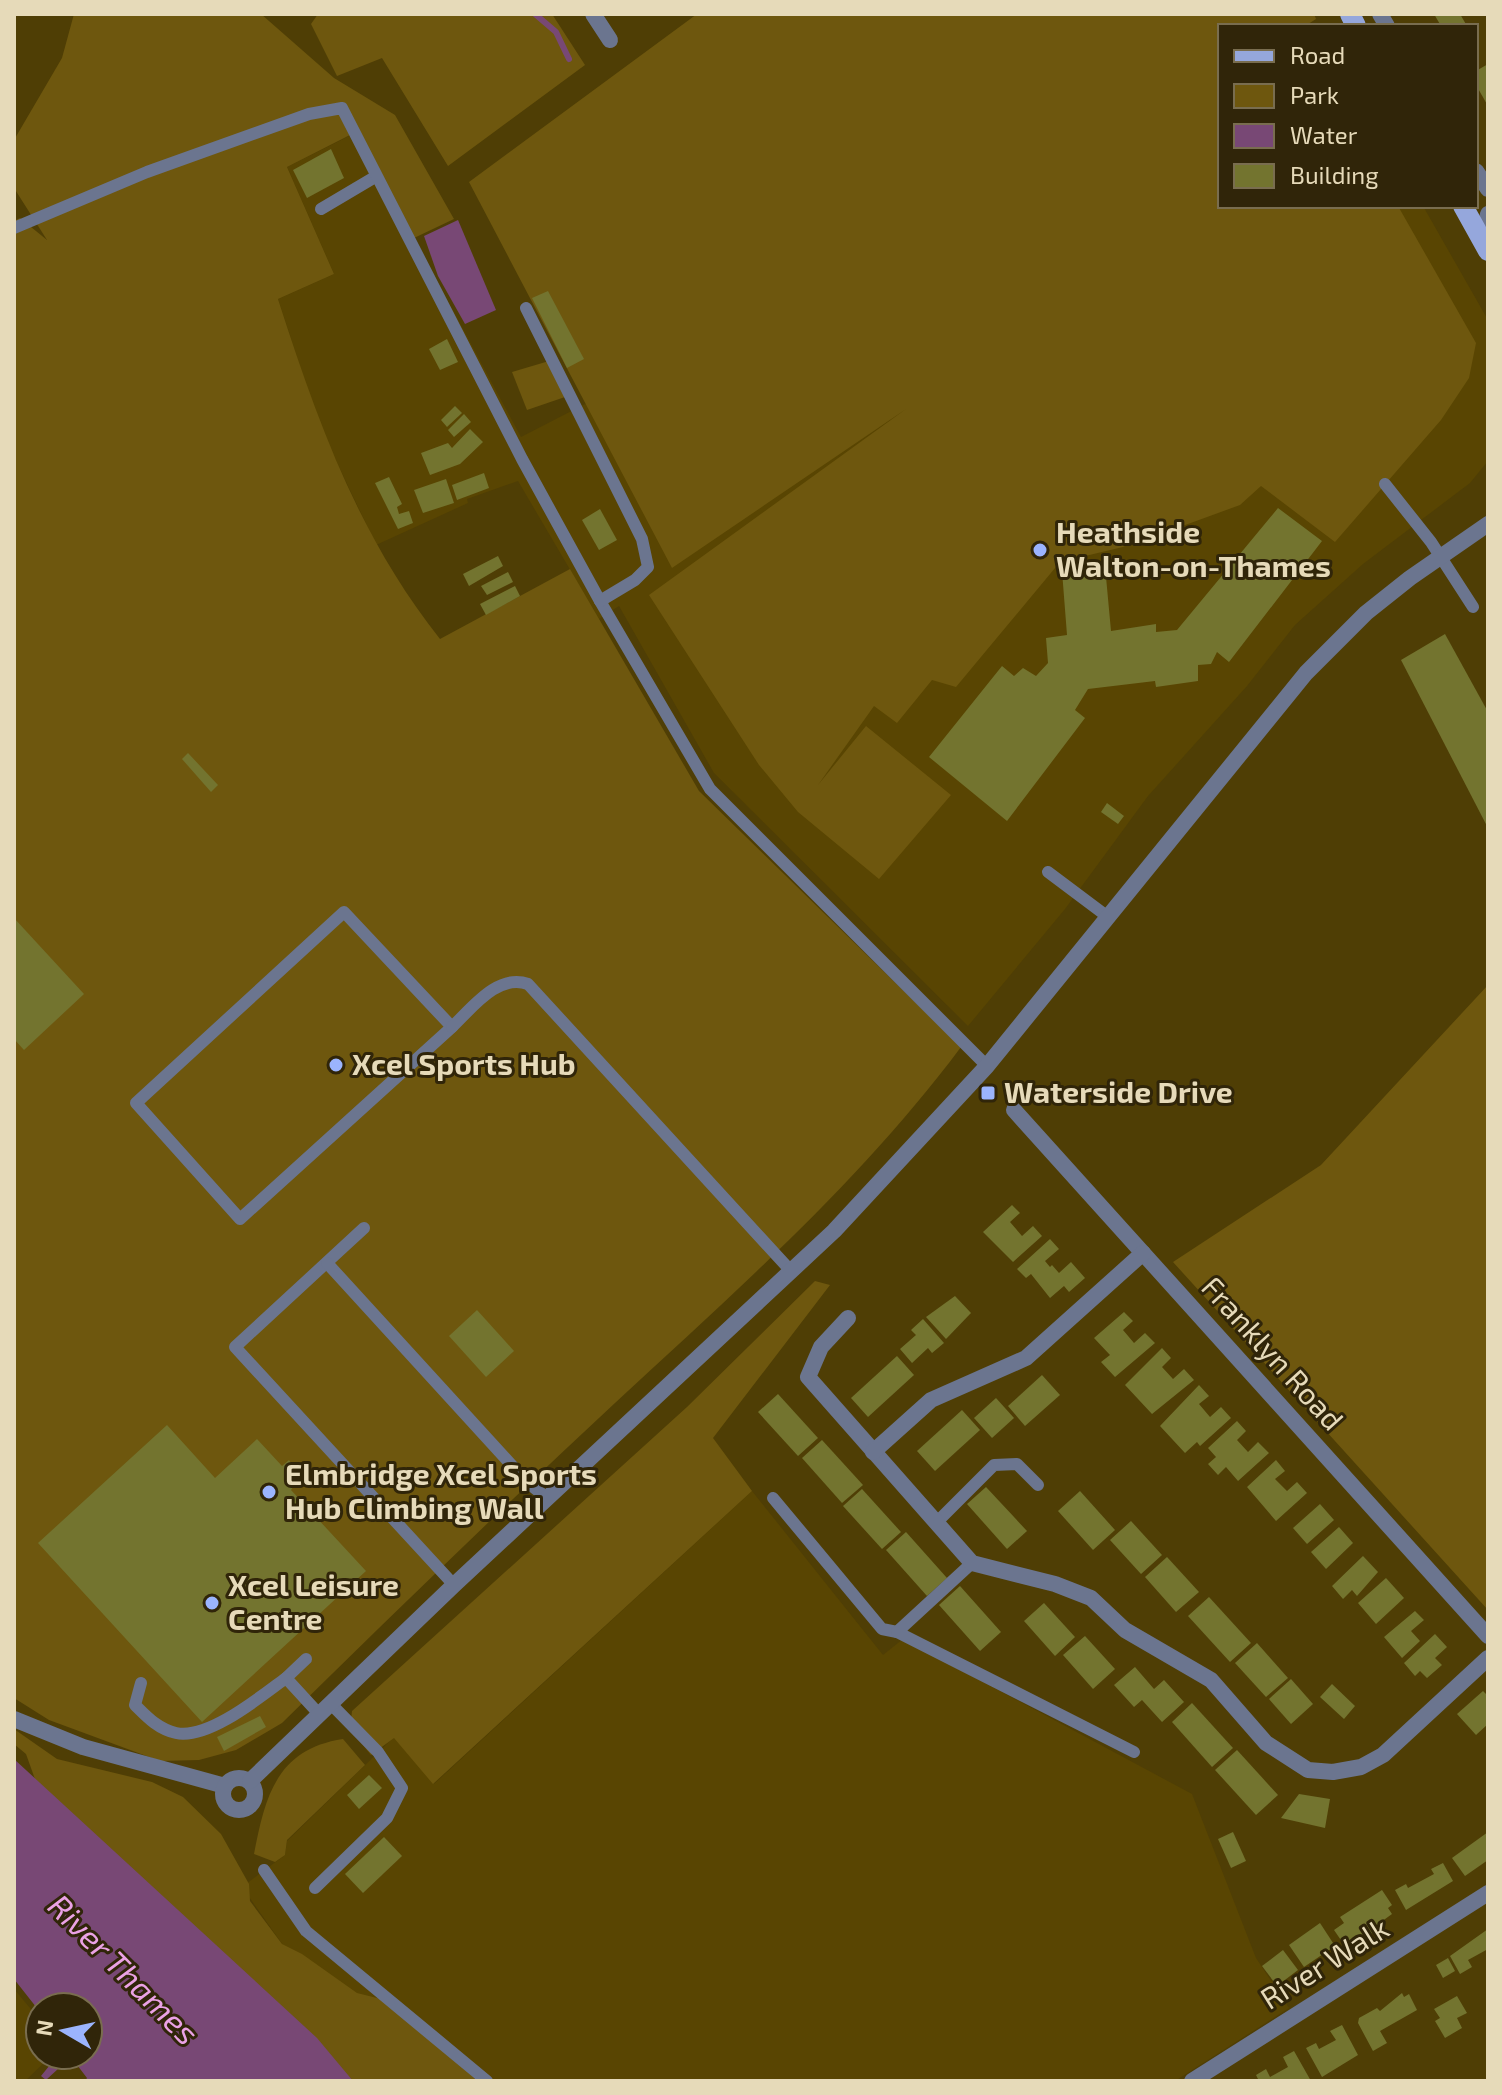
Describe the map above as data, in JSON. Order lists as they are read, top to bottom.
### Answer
{
  "streets": {
    "street": ["Franklyn Road", "River Walk"]
  },
  "water": ["River Thames"],
  "places": {
    "other": [
      "Heathside Walton-on-Thames",
      "Xcel Sports Hub",
      "Elmbridge Xcel Sports Hub Climbing Wall",
      "Xcel Leisure Centre"
    ],
    "transit": ["Waterside Drive"]
  },
  "legend": [
    "Road",
    "Park",
    "Water",
    "Building"
  ],
  "north": "left"
}
